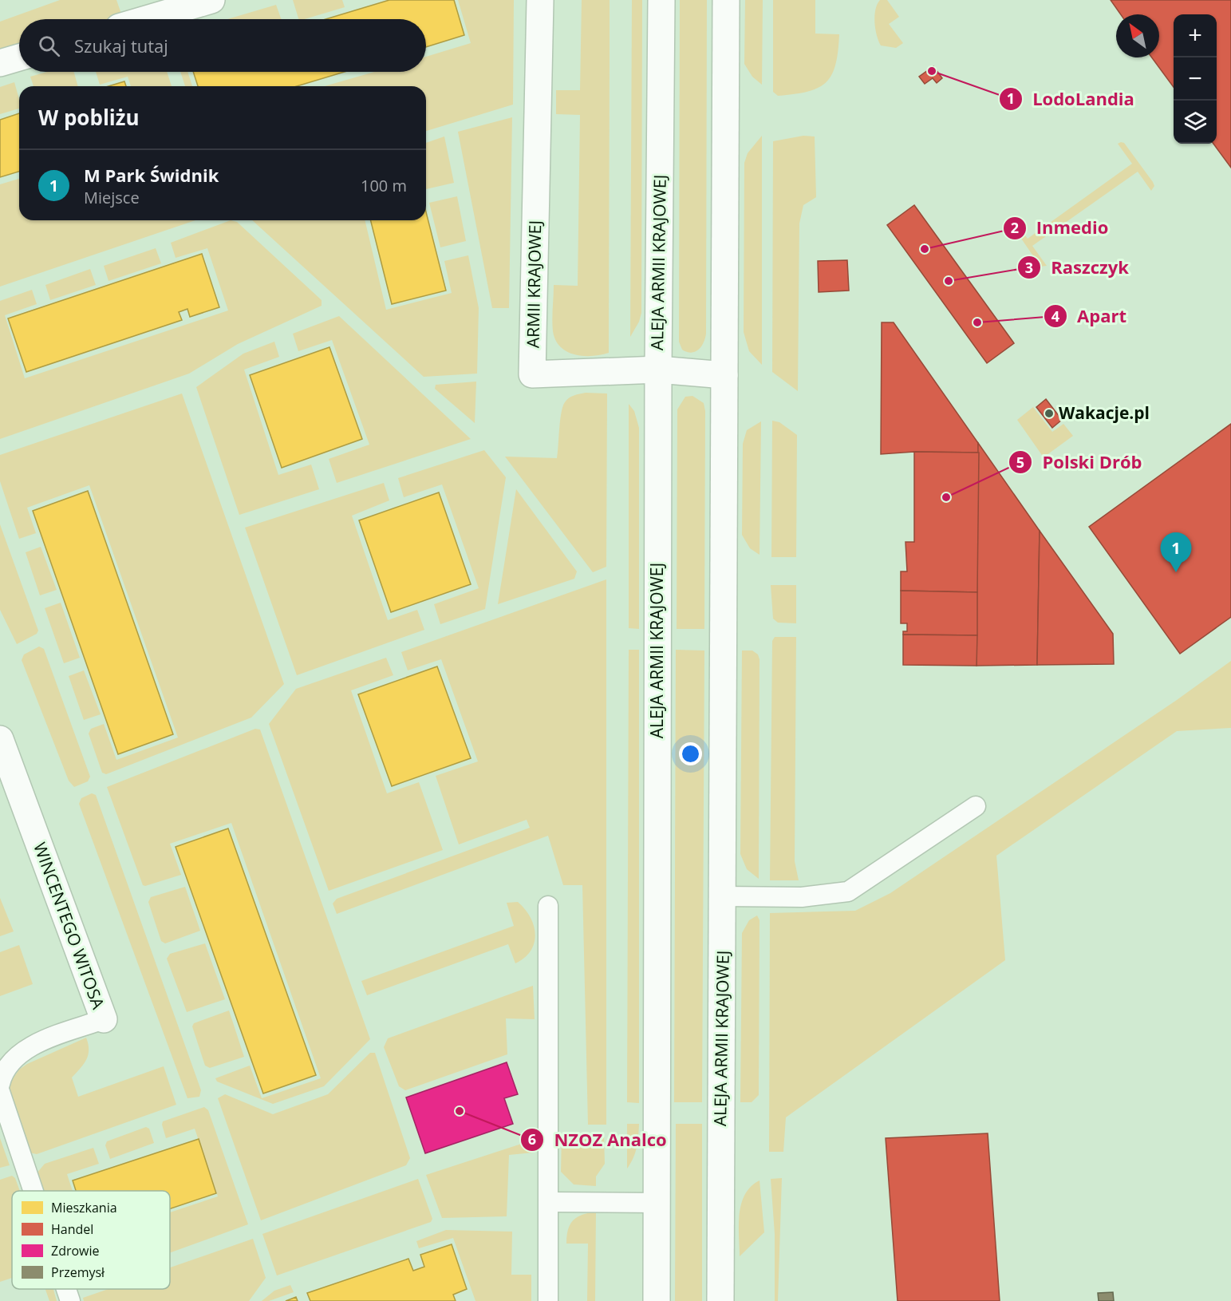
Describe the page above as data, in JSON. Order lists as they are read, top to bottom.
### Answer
{
  "streets": {
    "street": ["ALEJA ARMII KRAJOWEJ", "ARMII KRAJOWEJ", "WINCENTEGO WITOSA"]
  },
  "crossings": [
    ["ALEJA ARMII KRAJOWEJ", "ARMII KRAJOWEJ"]
  ],
  "places": [
    "LodoLandia",
    "Inmedio",
    "Raszczyk",
    "Apart",
    "Wakacje.pl",
    "Polski Drób",
    "NZOZ Analco"
  ],
  "legend": [
    "Mieszkania",
    "Handel",
    "Zdrowie",
    "Przemysł"
  ],
  "north": "top left",
  "page": {
    "map_buttons": ["+", "−"],
    "search": "Szukaj tutaj",
    "heading": "W pobliżu",
    "list": [
      {
        "mark": "1",
        "name": "M Park Świdnik",
        "note": "Miejsce",
        "value": "100 m"
      }
    ],
    "pins": "1"
  }
}
